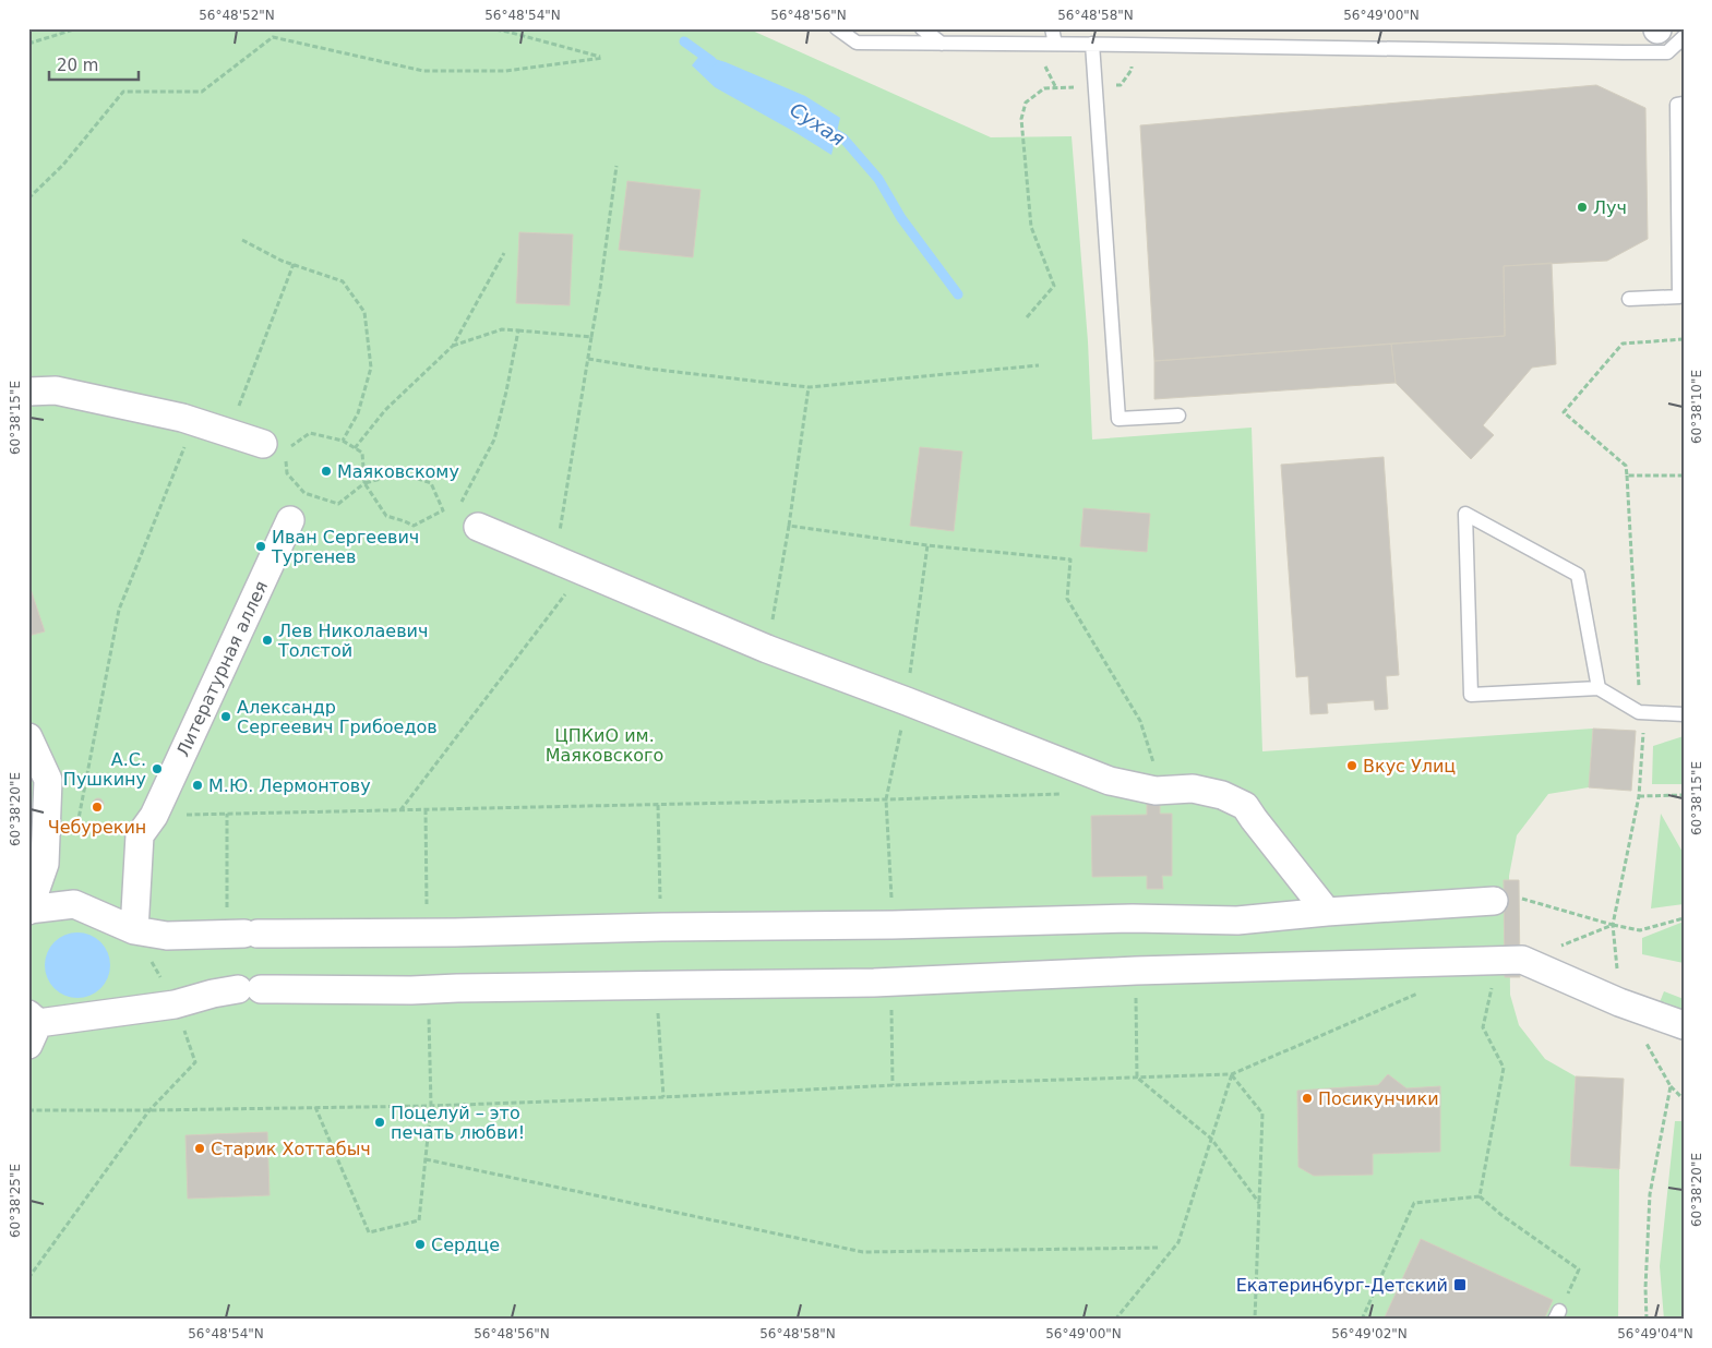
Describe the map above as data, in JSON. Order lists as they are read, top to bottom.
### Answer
{
  "streets": {
    "street": ["Литературная аллея"]
  },
  "water": ["Сухая"],
  "parks": ["ЦПКиО им. Маяковского"],
  "places": {
    "other": [
      "Луч",
      "Маяковскому",
      "Иван Сергеевич Тургенев",
      "Лев Николаевич Толстой",
      "Александр Сергеевич Грибоедов",
      "Вкус Улиц",
      "А.С. Пушкину",
      "М.Ю. Лермонтову",
      "Чебурекин",
      "Посикунчики",
      "Поцелуй – это печать любви!",
      "Старик Хоттабыч",
      "Сердце"
    ],
    "transit": ["Екатеринбург-Детский"]
  },
  "scale_bar": "20 m",
  "coordinates": [
    "56°48'52\"N",
    "56°48'54\"N",
    "56°48'56\"N",
    "56°48'58\"N",
    "56°49'00\"N",
    "60°38'10\"E",
    "60°38'15\"E",
    "60°38'20\"E",
    "60°38'25\"E",
    "56°49'02\"N",
    "56°49'04\"N"
  ]
}
